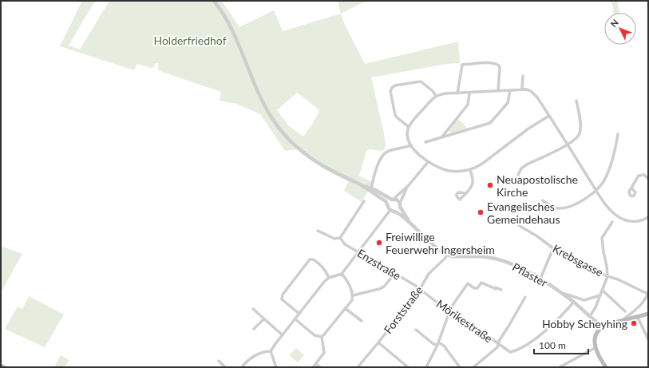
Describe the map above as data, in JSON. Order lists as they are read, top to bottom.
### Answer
{
  "streets": {
    "street": [
      "Krebsgasse",
      "Enzstraße",
      "Pflaster",
      "Forststraße",
      "Mörikestraße"
    ]
  },
  "crossings": [
    ["Enzstraße", "Forststraße"],
    ["Enzstraße", "Mörikestraße"],
    ["Pflaster", "Forststraße"],
    ["Pflaster", "Mörikestraße"],
    ["Forststraße", "Mörikestraße"]
  ],
  "parks": ["Holderfriedhof"],
  "places": [
    "Neuapostolische Kirche",
    "Evangelisches Gemeindehaus",
    "Freiwillige Feuerwehr Ingersheim",
    "Hobby Scheyhing"
  ],
  "scale_bar": "100 m",
  "north": "top left"
}
